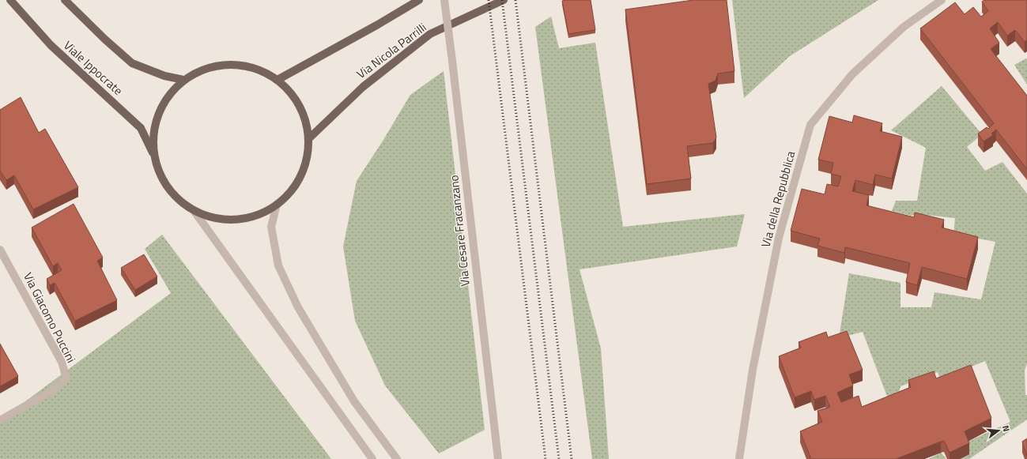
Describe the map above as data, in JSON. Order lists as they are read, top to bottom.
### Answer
{
  "streets": {
    "main road": ["Via Nicola Parrilli", "Viale Ippocrate"],
    "street": ["Via della Repubblica", "Via Cesare Fracanzano", "Via Giacomo Puccini"]
  },
  "north": "right"
}
